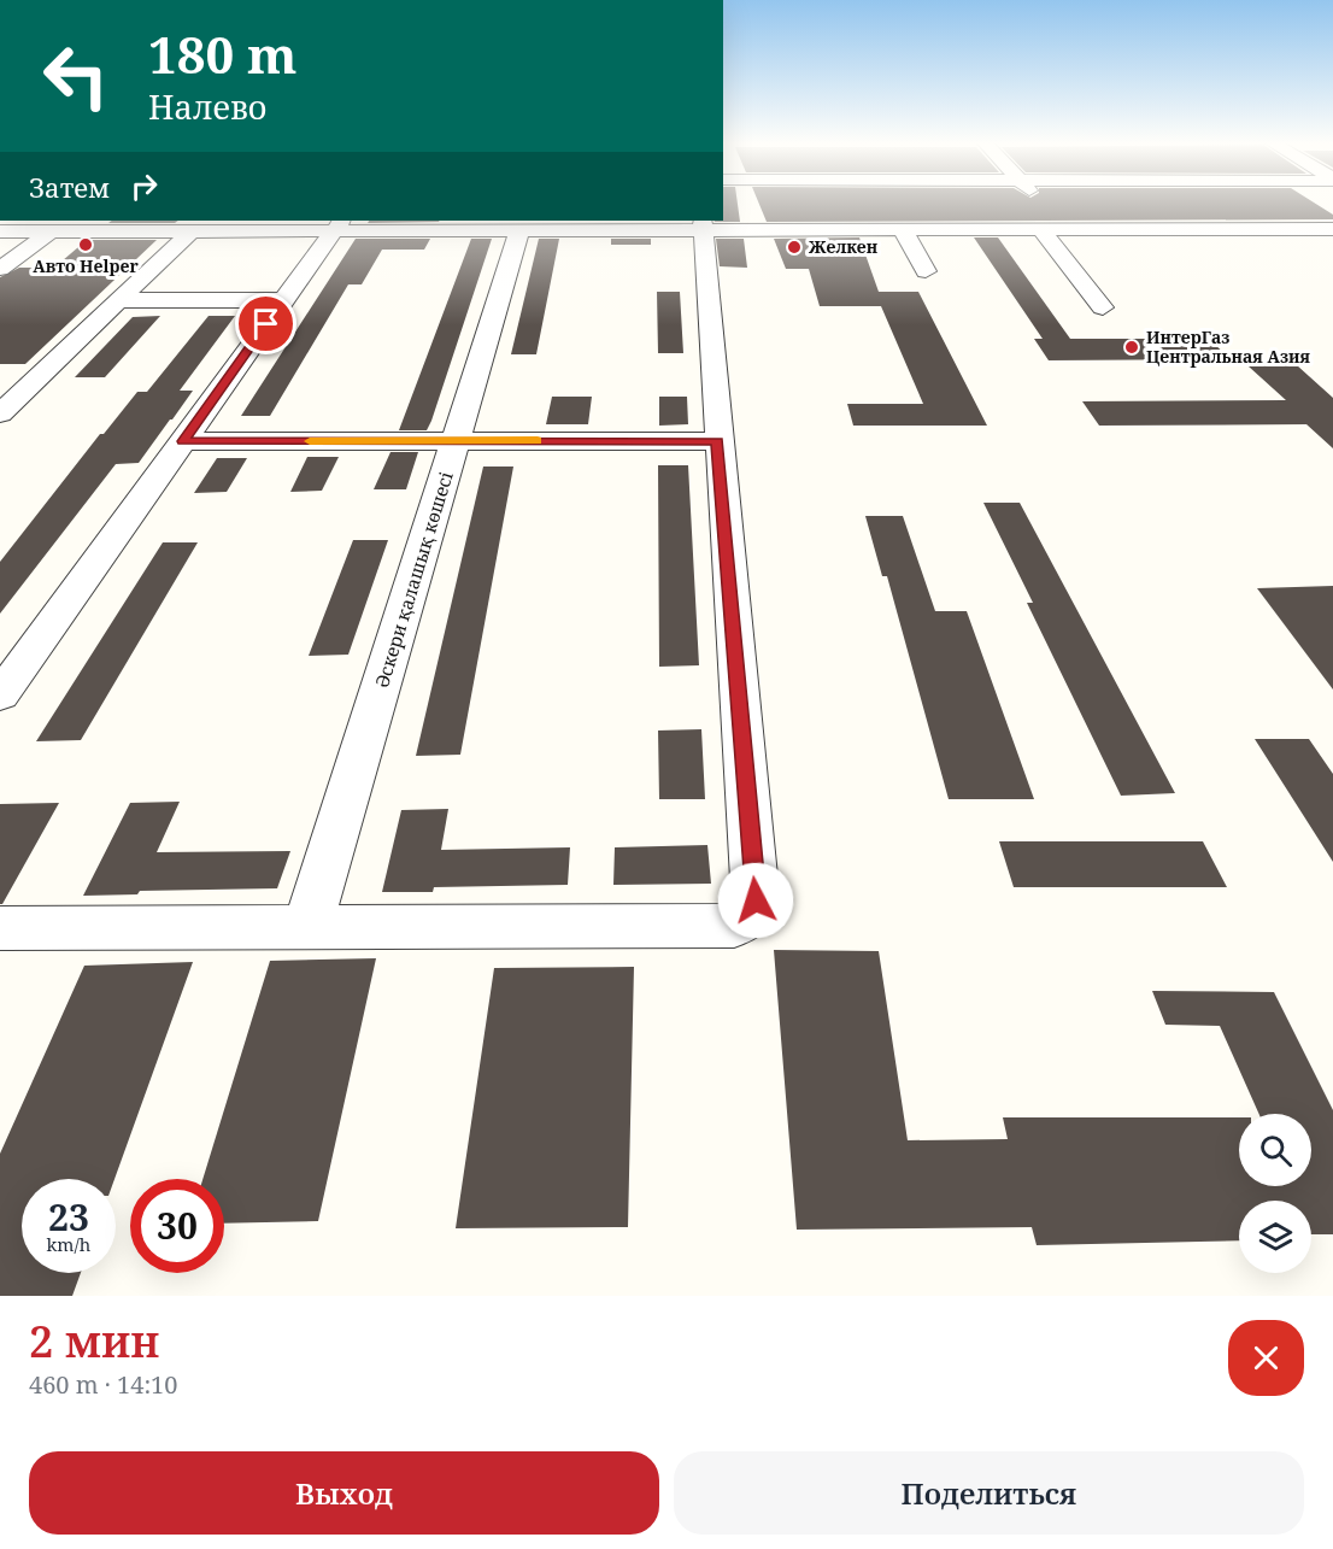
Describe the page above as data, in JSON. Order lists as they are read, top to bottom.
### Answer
{
  "streets": {
    "street": ["Әскери қалашық көшесі"]
  },
  "places": ["Авто Helper", "Желкен", "ИнтерГаз Центральная Азия"],
  "page": {
    "turn": ["180 m", "Налево"],
    "then": "Затем",
    "speed": "23 km/h",
    "limit": "30",
    "heading": ["2 мин", "460 m · 14:10"],
    "buttons": ["Выход", "Поделиться"]
  }
}
